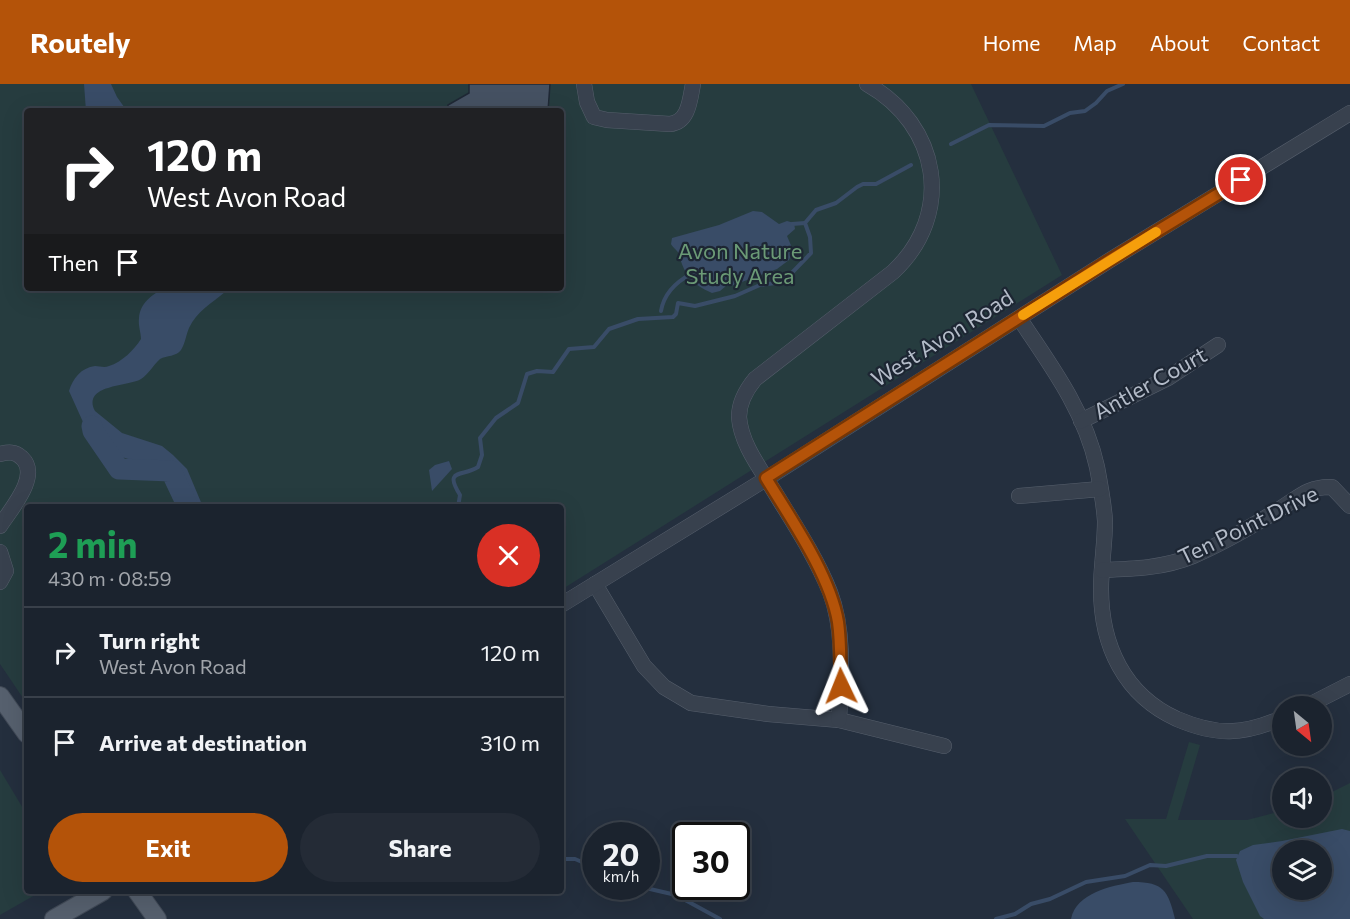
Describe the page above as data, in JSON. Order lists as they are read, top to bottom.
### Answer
{
  "streets": {
    "street": ["West Avon Road", "Antler Court", "Ten Point Drive"]
  },
  "parks": ["Avon Nature Study Area"],
  "north": "bottom right",
  "page": {
    "header": "Routely",
    "nav": [
      "Home",
      "Map",
      "About",
      "Contact"
    ],
    "turn": ["120 m", "West Avon Road"],
    "then": "Then",
    "heading": ["2 min", "430 m · 08:59"],
    "list": [
      {
        "name": "Turn right",
        "note": "West Avon Road",
        "value": "120 m"
      },
      {
        "name": "Arrive at destination",
        "value": "310 m"
      }
    ],
    "buttons": ["Exit", "Share"],
    "speed": "20 km/h",
    "limit": "30"
  }
}
